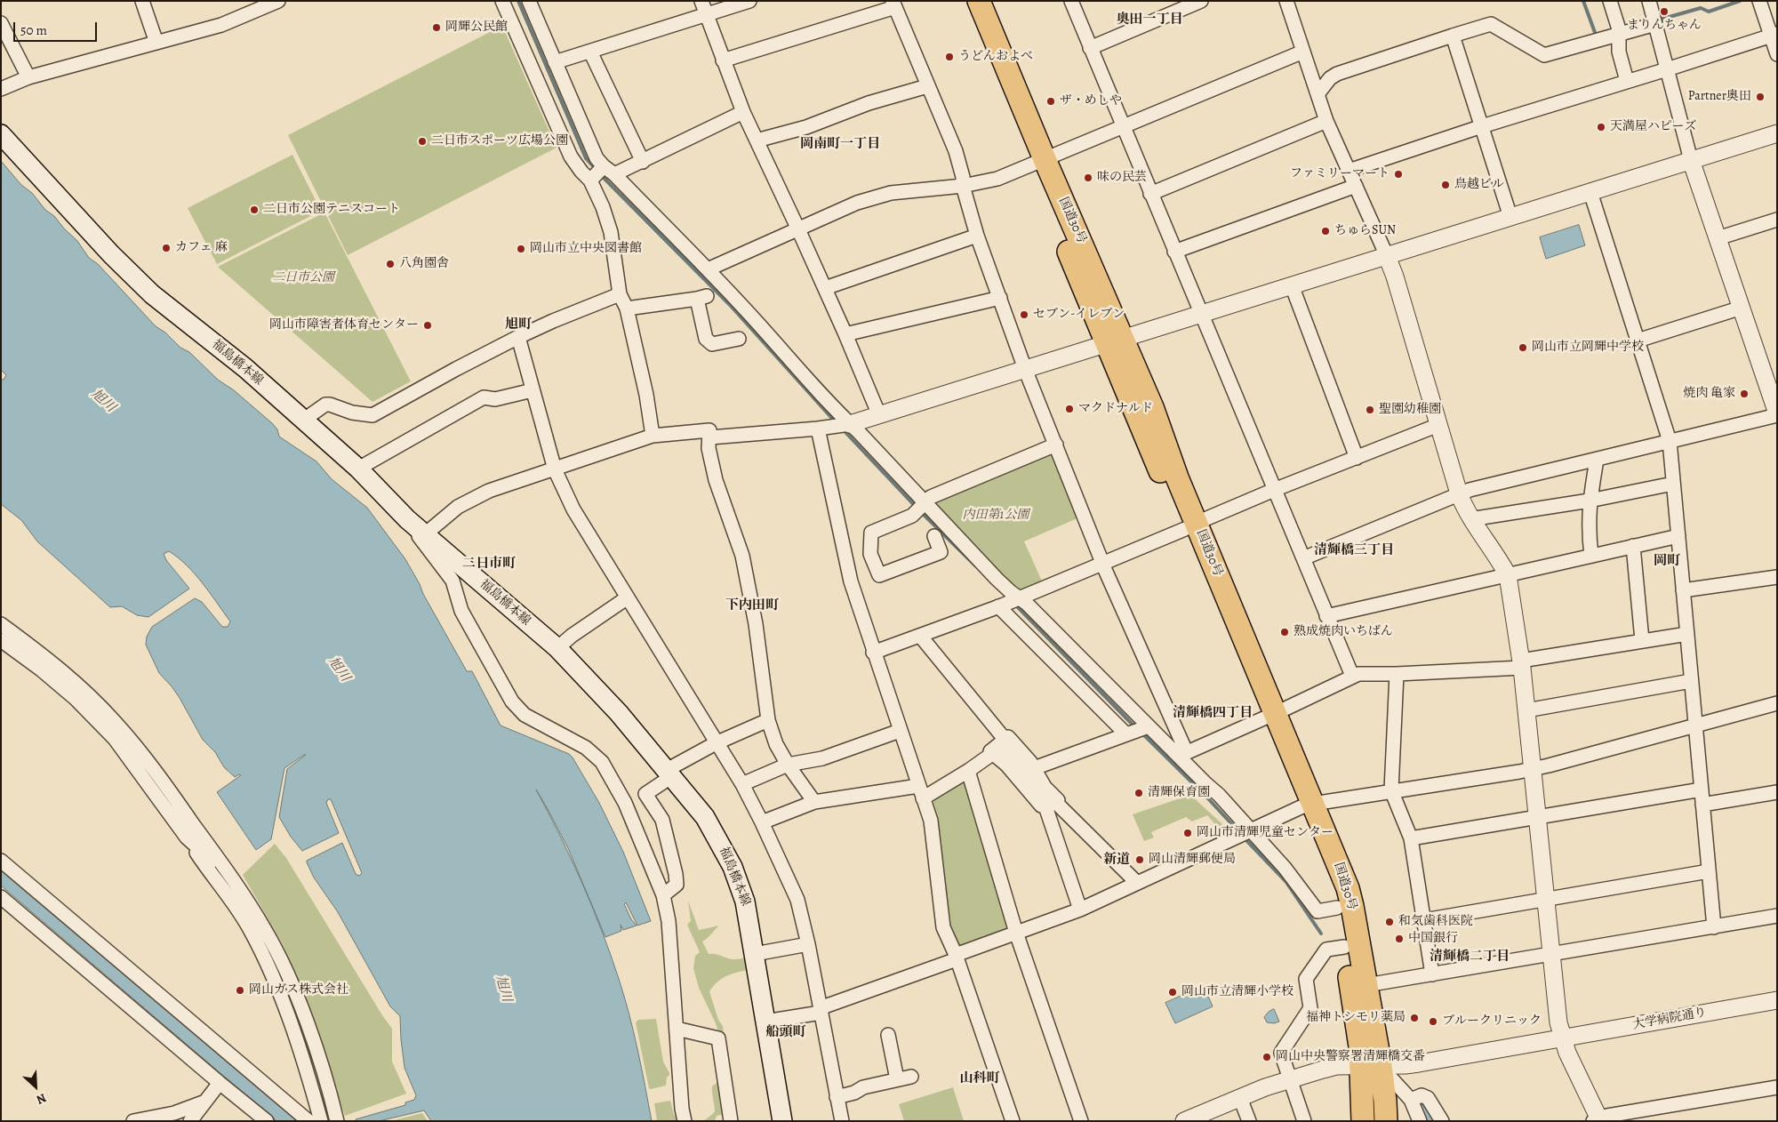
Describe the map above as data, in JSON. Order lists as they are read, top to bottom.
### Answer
{
  "streets": {
    "highway": ["国道30号"],
    "main road": ["福島橋本線"],
    "street": ["大学病院通り"]
  },
  "crossings": [
    ["国道30号", "大学病院通り"]
  ],
  "districts": [
    "奥田一丁目",
    "岡南町一丁目",
    "旭町",
    "清輝橋三丁目",
    "岡町",
    "二日市町",
    "下内田町",
    "清輝橋四丁目",
    "新道",
    "清輝橋二丁目",
    "船頭町",
    "山科町"
  ],
  "water": ["旭川"],
  "parks": ["二日市公園", "内田第1公園"],
  "places": [
    "まりんちゃん",
    "岡輝公民館",
    "うどんおよべ",
    "Partner奥田",
    "ザ・めしや",
    "天満屋ハピーズ",
    "二日市スポーツ広場公園",
    "ファミリーマート",
    "味の民芸",
    "鳥越ビル",
    "二日市公園テニスコート",
    "ちゅらSUN",
    "カフェ 麻",
    "岡山市立中央図書館",
    "八角園舎",
    "セブン-イレブン",
    "岡山市障害者体育センター",
    "岡山市立岡輝中学校",
    "焼肉 亀家",
    "マクドナルド",
    "聖園幼稚園",
    "熟成焼肉いちばん",
    "清輝保育園",
    "岡山市清輝児童センター",
    "岡山清輝郵便局",
    "和気歯科医院",
    "中国銀行",
    "岡山ガス株式会社",
    "岡山市立清輝小学校",
    "福神トシモリ薬局",
    "ブルークリニック",
    "岡山中央警察署清輝橋交番"
  ],
  "scale_bar": "50 m",
  "north": "bottom right"
}
